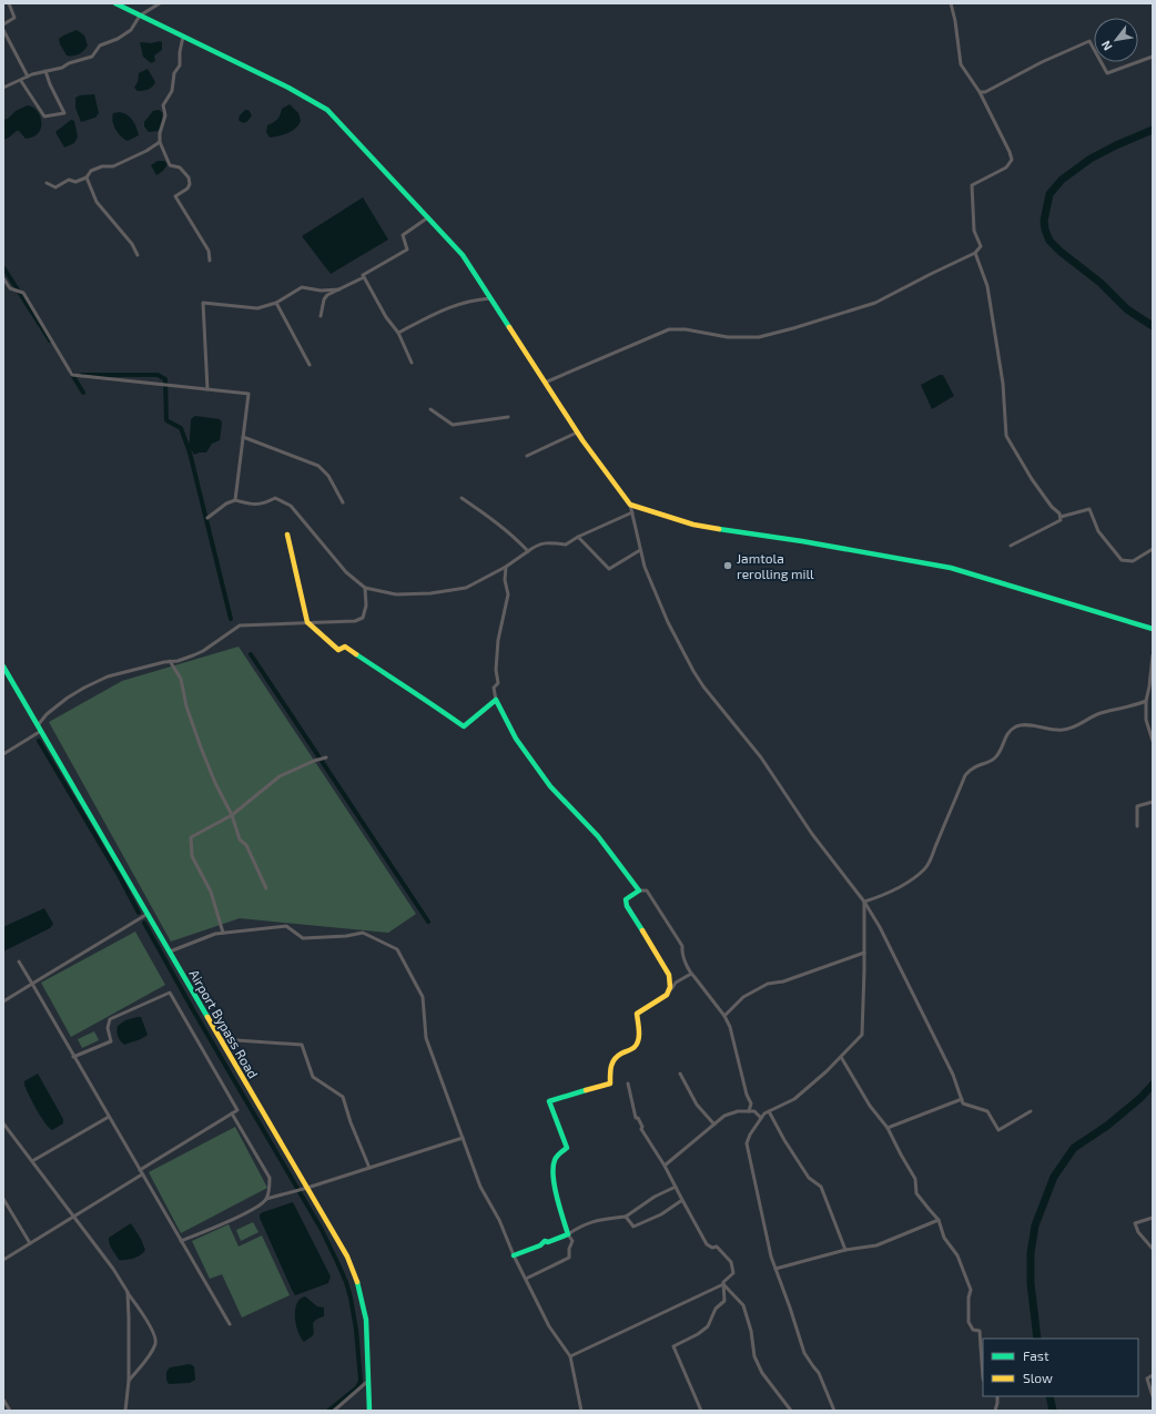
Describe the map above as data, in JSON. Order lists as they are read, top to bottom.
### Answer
{
  "streets": {
    "street": ["Airport Bypass Road"]
  },
  "places": ["Jamtola rerolling mill"],
  "legend": ["Fast", "Slow"],
  "north": "bottom left"
}
